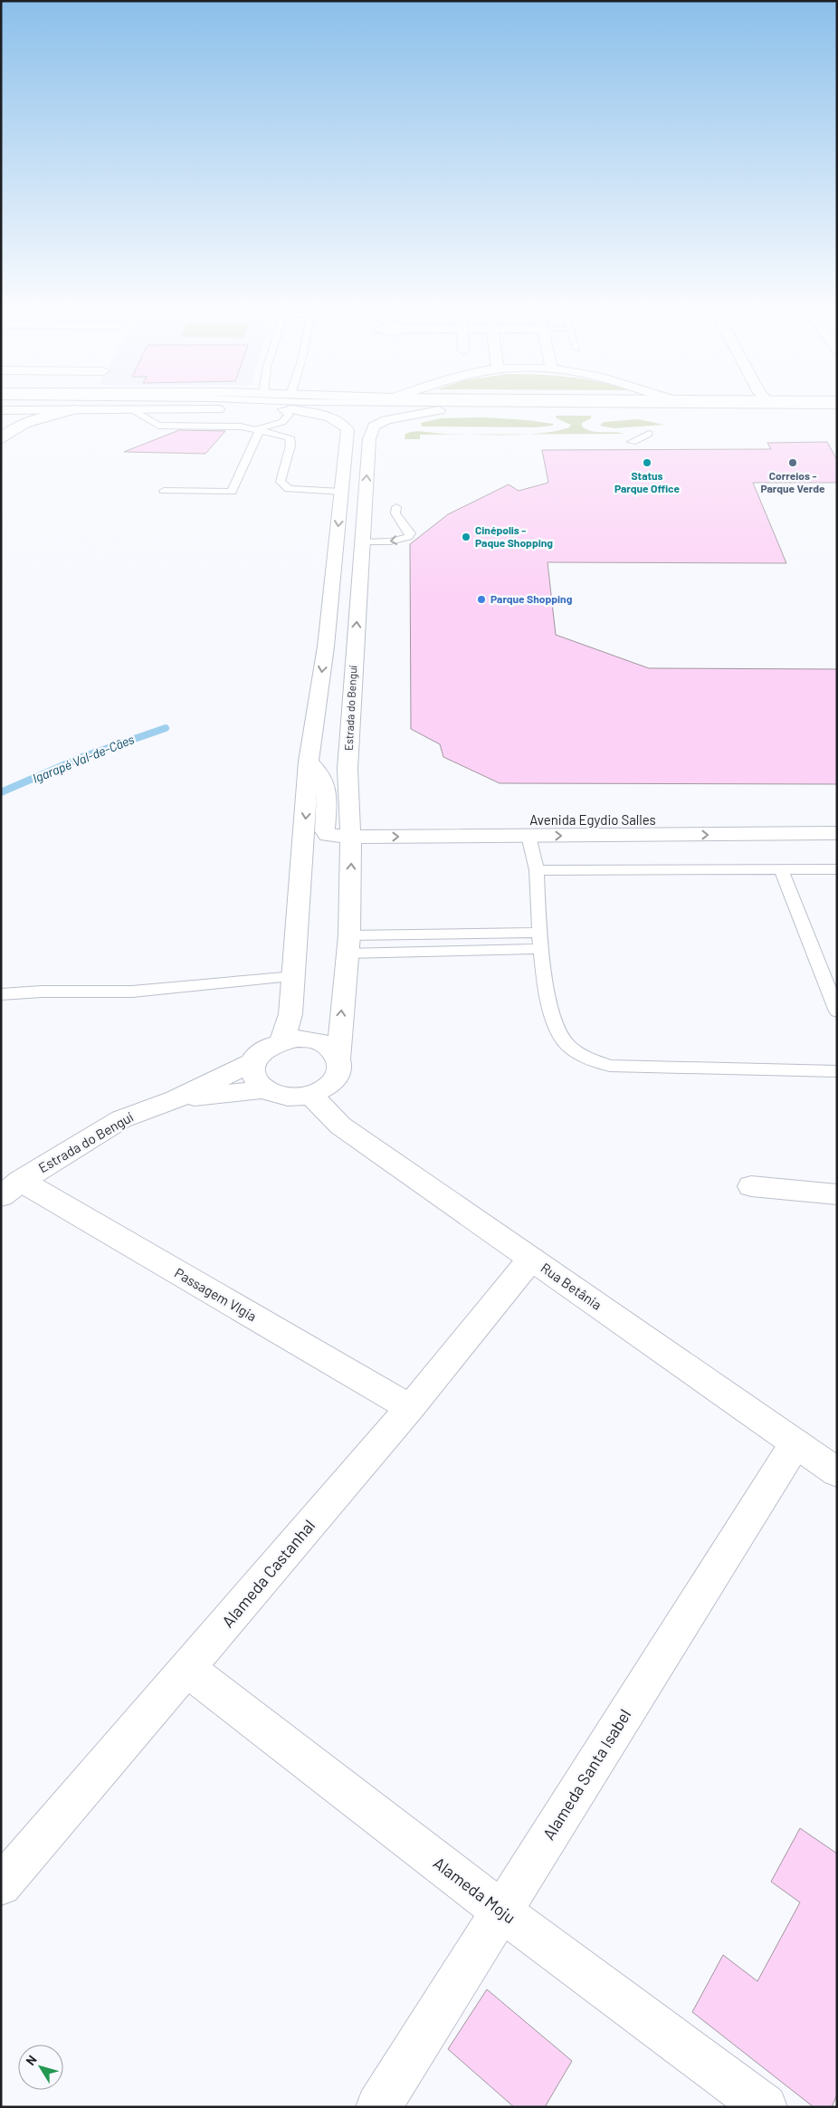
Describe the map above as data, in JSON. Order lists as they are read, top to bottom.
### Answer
{
  "streets": {
    "street": [
      "Estrada do Benguí",
      "Avenida Egydio Salles",
      "Rua Betânia",
      "Passagem Vlgia",
      "Alameda Castanhal",
      "Alameda Santa Isabel",
      "Alameda Moju"
    ]
  },
  "crossings": [
    ["Estrada do Benguí", "Avenida Egydio Salles"],
    ["Estrada do Benguí", "Rua Betânia"],
    ["Estrada do Benguí", "Passagem Vlgia"],
    ["Rua Betânia", "Alameda Castanhal"],
    ["Rua Betânia", "Alameda Santa Isabel"],
    ["Passagem Vlgia", "Alameda Castanhal"],
    ["Alameda Castanhal", "Alameda Moju"],
    ["Alameda Santa Isabel", "Alameda Moju"]
  ],
  "water": ["Igarapé Val-de-Cães"],
  "places": [
    "Status Parque Office",
    "Correios - Parque Verde",
    "Cinépolis - Paque Shopping",
    "Parque Shopping"
  ],
  "north": "top left"
}
